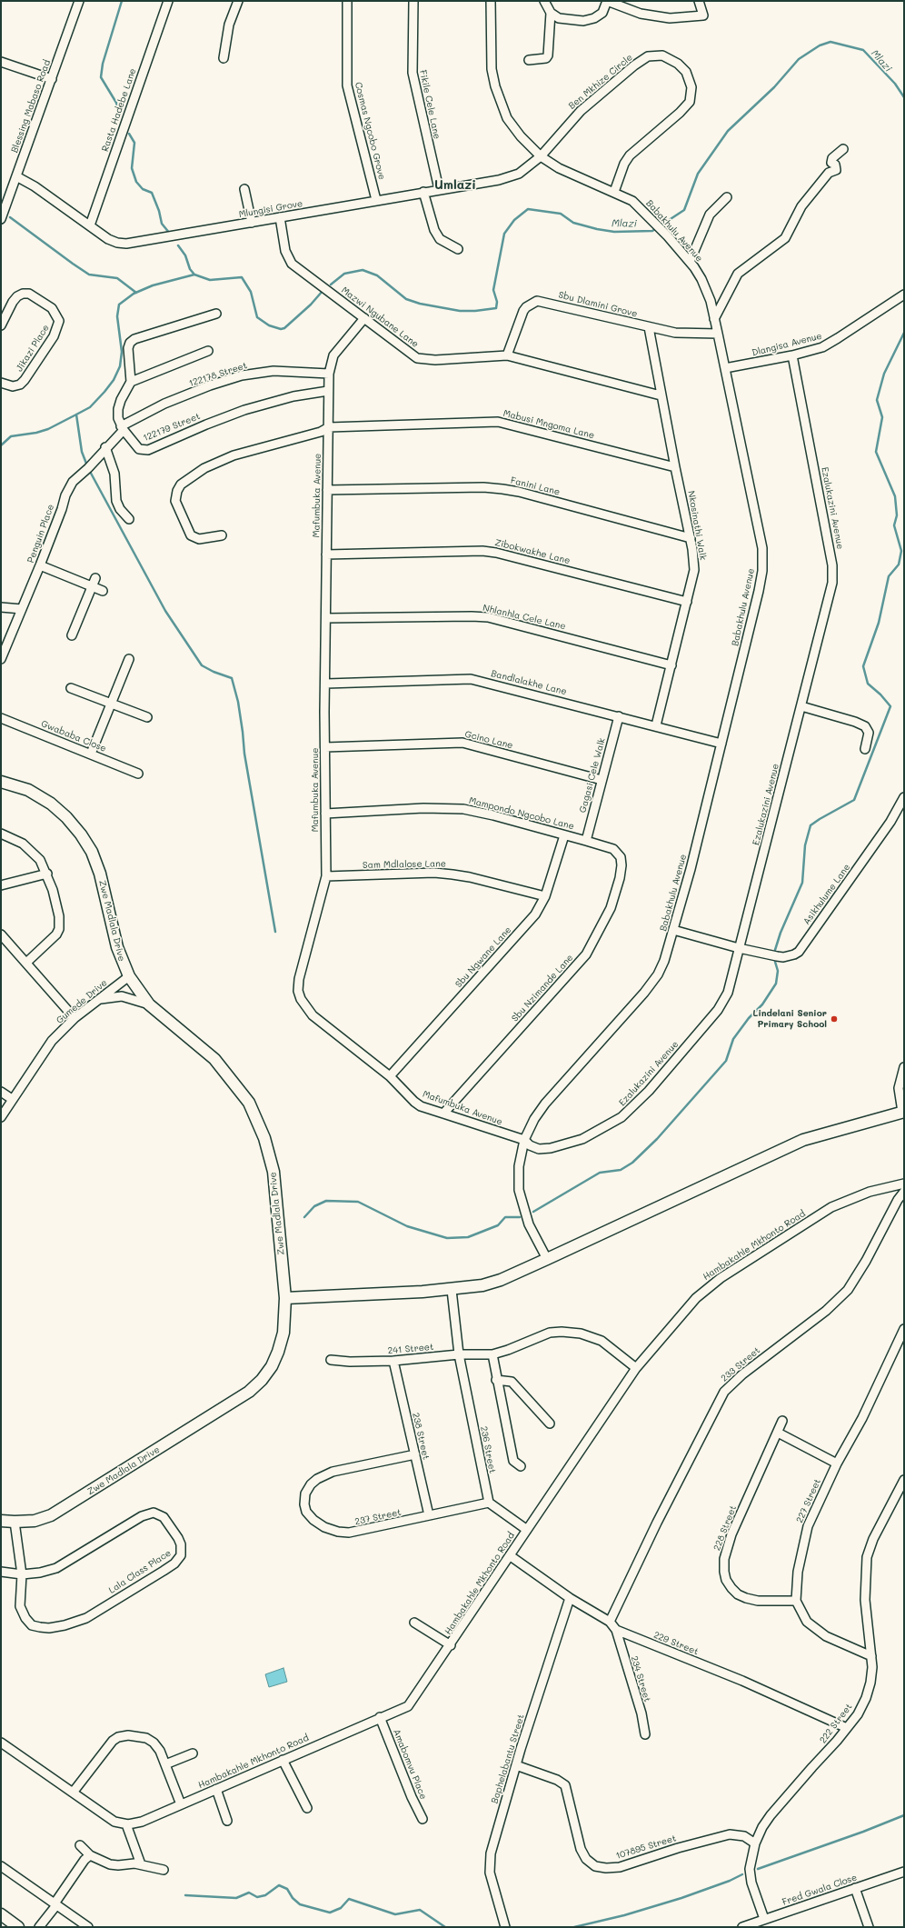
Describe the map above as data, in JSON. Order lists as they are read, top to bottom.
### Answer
{
  "streets": {
    "street": [
      "Ben Mkhize Circle",
      "Fikile Cele Lane",
      "Blessing Mabaso Road",
      "Rasta Hadebe Lane",
      "Cosmas Ngcobo Grove",
      "Mlungisi Grove",
      "Babakhulu Avenue",
      "Sbu Dlamini Grove",
      "Mazwi Ngubane Lane",
      "Dlangisa Avenue",
      "Jikazi Place",
      "122178 Street",
      "Mabusi Mngoma Lane",
      "122179 Street",
      "Fanini Lane",
      "Mafumbuka Avenue",
      "Ezalukazini Avenue",
      "Nkosinathi Walk",
      "Penguin Place",
      "Zibokwakhe Lane",
      "Nhlanhla Cele Lane",
      "Bandlalakhe Lane",
      "Gwababa Close",
      "Gcino Lane",
      "Gagasi Cele Walk",
      "Mampondo Ngcobo Lane",
      "Sam Mdlalose Lane",
      "Asikhulume Lane",
      "Zwe Madlala Drive",
      "Sbu Ngwane Lane",
      "Sbu Nzimande Lane",
      "Gumede Drive",
      "Hambakahle Mkhonto Road",
      "241 Street",
      "233 Street",
      "238 Street",
      "236 Street",
      "227 Street",
      "237 Street",
      "228 Street",
      "Lala Class Place",
      "229 Street",
      "234 Street",
      "222 Street",
      "Baphelabantu Street",
      "Amabomvu Place",
      "107895 Street",
      "Fred Gwala Close"
    ]
  },
  "crossings": [
    ["Ben Mkhize Circle", "Mlungisi Grove"],
    ["Ben Mkhize Circle", "Babakhulu Avenue"],
    ["Fikile Cele Lane", "Mlungisi Grove"],
    ["Blessing Mabaso Road", "Mlungisi Grove"],
    ["Rasta Hadebe Lane", "Mlungisi Grove"],
    ["Cosmas Ngcobo Grove", "Mlungisi Grove"],
    ["Mlungisi Grove", "Babakhulu Avenue"],
    ["Mlungisi Grove", "Mazwi Ngubane Lane"],
    ["Babakhulu Avenue", "Sbu Dlamini Grove"],
    ["Babakhulu Avenue", "Dlangisa Avenue"],
    ["Babakhulu Avenue", "Mafumbuka Avenue"],
    ["Babakhulu Avenue", "Ezalukazini Avenue"],
    ["Babakhulu Avenue", "Bandlalakhe Lane"],
    ["Babakhulu Avenue", "Asikhulume Lane"],
    ["Sbu Dlamini Grove", "Mazwi Ngubane Lane"],
    ["Sbu Dlamini Grove", "Nkosinathi Walk"],
    ["Mazwi Ngubane Lane", "Mafumbuka Avenue"],
    ["Mazwi Ngubane Lane", "Nkosinathi Walk"],
    ["Dlangisa Avenue", "Ezalukazini Avenue"],
    ["122178 Street", "122179 Street"],
    ["122178 Street", "Mafumbuka Avenue"],
    ["122178 Street", "Penguin Place"],
    ["Mabusi Mngoma Lane", "Mafumbuka Avenue"],
    ["Mabusi Mngoma Lane", "Nkosinathi Walk"],
    ["122179 Street", "Mafumbuka Avenue"],
    ["122179 Street", "Penguin Place"],
    ["Fanini Lane", "Mafumbuka Avenue"],
    ["Fanini Lane", "Nkosinathi Walk"],
    ["Mafumbuka Avenue", "Ezalukazini Avenue"],
    ["Mafumbuka Avenue", "Zibokwakhe Lane"],
    ["Mafumbuka Avenue", "Nhlanhla Cele Lane"],
    ["Mafumbuka Avenue", "Bandlalakhe Lane"],
    ["Mafumbuka Avenue", "Gcino Lane"],
    ["Mafumbuka Avenue", "Mampondo Ngcobo Lane"],
    ["Mafumbuka Avenue", "Sam Mdlalose Lane"],
    ["Mafumbuka Avenue", "Sbu Ngwane Lane"],
    ["Mafumbuka Avenue", "Sbu Nzimande Lane"],
    ["Ezalukazini Avenue", "Asikhulume Lane"],
    ["Nkosinathi Walk", "Zibokwakhe Lane"],
    ["Nkosinathi Walk", "Nhlanhla Cele Lane"],
    ["Nkosinathi Walk", "Bandlalakhe Lane"],
    ["Bandlalakhe Lane", "Gagasi Cele Walk"],
    ["Gcino Lane", "Gagasi Cele Walk"],
    ["Gagasi Cele Walk", "Mampondo Ngcobo Lane"],
    ["Mampondo Ngcobo Lane", "Sbu Ngwane Lane"],
    ["Mampondo Ngcobo Lane", "Sbu Nzimande Lane"],
    ["Sam Mdlalose Lane", "Sbu Ngwane Lane"],
    ["Zwe Madlala Drive", "Gumede Drive"],
    ["Zwe Madlala Drive", "Lala Class Place"],
    ["Hambakahle Mkhonto Road", "241 Street"],
    ["Hambakahle Mkhonto Road", "Amabomvu Place"],
    ["241 Street", "238 Street"],
    ["241 Street", "236 Street"],
    ["238 Street", "237 Street"],
    ["236 Street", "237 Street"],
    ["227 Street", "228 Street"],
    ["229 Street", "234 Street"],
    ["229 Street", "222 Street"],
    ["222 Street", "107895 Street"],
    ["222 Street", "Fred Gwala Close"],
    ["Baphelabantu Street", "107895 Street"]
  ],
  "districts": ["Umlazi"],
  "water": ["Mlazi"],
  "places": ["Lindelani Senior Primary School"]
}
